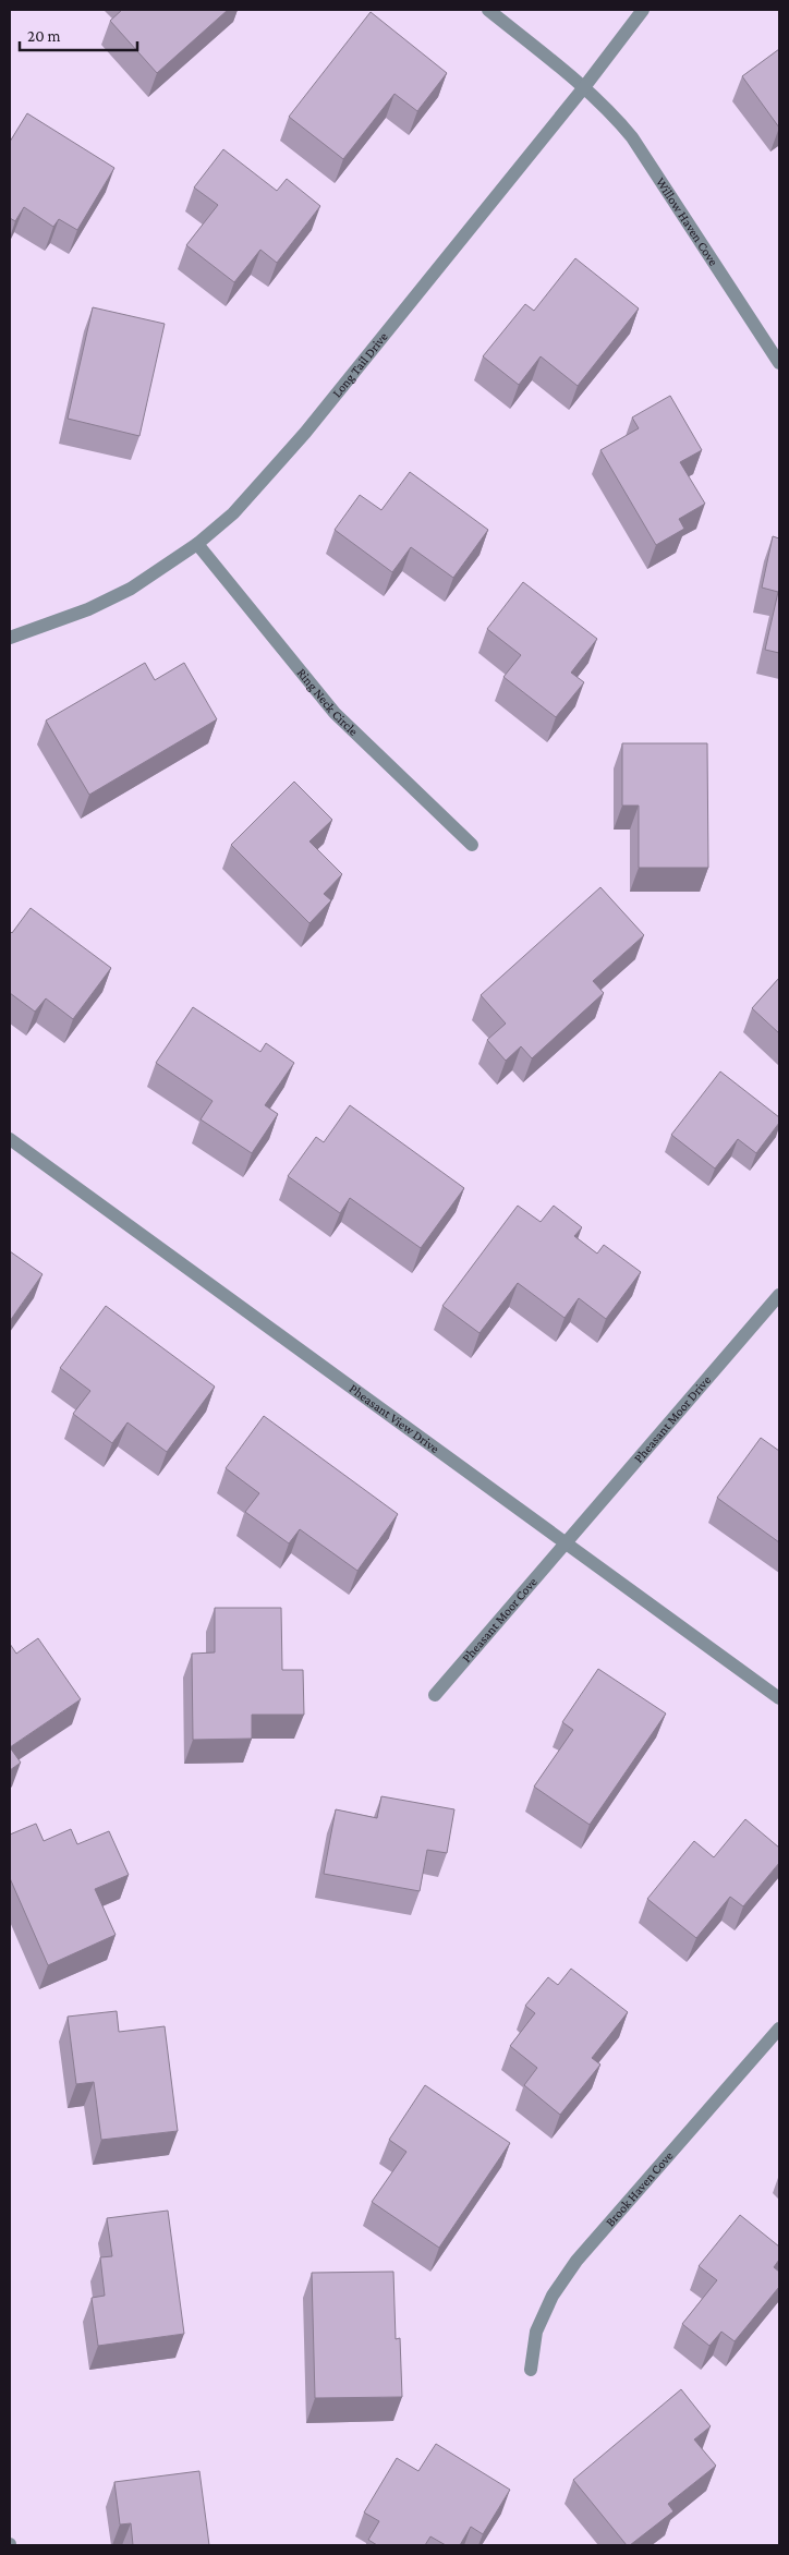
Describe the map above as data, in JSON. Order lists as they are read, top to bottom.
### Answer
{
  "streets": {
    "street": [
      "Willow Haven Cove",
      "Long Tail Drive",
      "Ring Neck Circle",
      "Pheasant View Drive",
      "Pheasant Moor Drive",
      "Pheasant Moor Cove",
      "Brook Haven Cove"
    ]
  },
  "crossings": [
    ["Willow Haven Cove", "Long Tail Drive"],
    ["Long Tail Drive", "Ring Neck Circle"],
    ["Pheasant View Drive", "Pheasant Moor Drive"],
    ["Pheasant View Drive", "Pheasant Moor Cove"],
    ["Pheasant Moor Drive", "Pheasant Moor Cove"]
  ],
  "scale_bar": "20 m"
}
